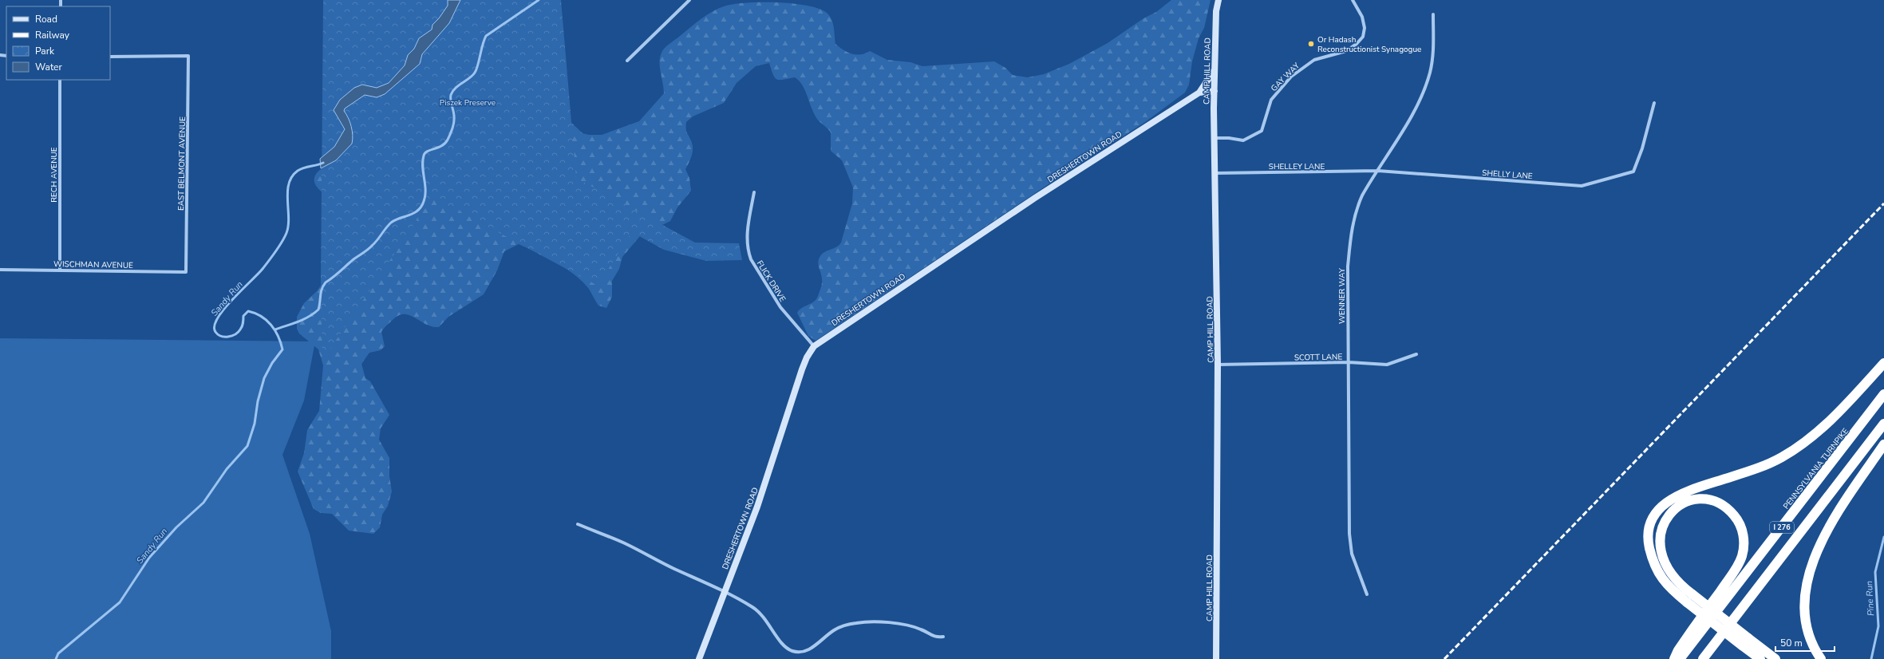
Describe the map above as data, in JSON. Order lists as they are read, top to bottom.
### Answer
{
  "streets": {
    "highway": ["PENNSYLVANIA TURNPIKE", "I 276"],
    "street": [
      "CAMP HILL ROAD",
      "GAY WAY",
      "DRESHERTOWN ROAD",
      "EAST BELMONT AVENUE",
      "SHELLEY LANE",
      "SHELLY LANE",
      "RECH AVENUE",
      "WISCHMAN AVENUE",
      "FLICK DRIVE",
      "WENNER WAY",
      "SCOTT LANE"
    ]
  },
  "crossings": [
    ["CAMP HILL ROAD", "GAY WAY"],
    ["CAMP HILL ROAD", "DRESHERTOWN ROAD"],
    ["CAMP HILL ROAD", "SHELLEY LANE"],
    ["CAMP HILL ROAD", "SCOTT LANE"],
    ["DRESHERTOWN ROAD", "FLICK DRIVE"],
    ["EAST BELMONT AVENUE", "WISCHMAN AVENUE"],
    ["SHELLEY LANE", "SHELLY LANE"],
    ["SHELLEY LANE", "WENNER WAY"],
    ["SHELLY LANE", "WENNER WAY"],
    ["RECH AVENUE", "WISCHMAN AVENUE"],
    ["WENNER WAY", "SCOTT LANE"]
  ],
  "water": ["Sandy Run", "Pine Run"],
  "parks": ["Piszek Preserve"],
  "places": ["Or Hadash Reconstructionist Synagogue"],
  "legend": [
    "Road",
    "Railway",
    "Park",
    "Water"
  ],
  "scale_bar": "50 m"
}
